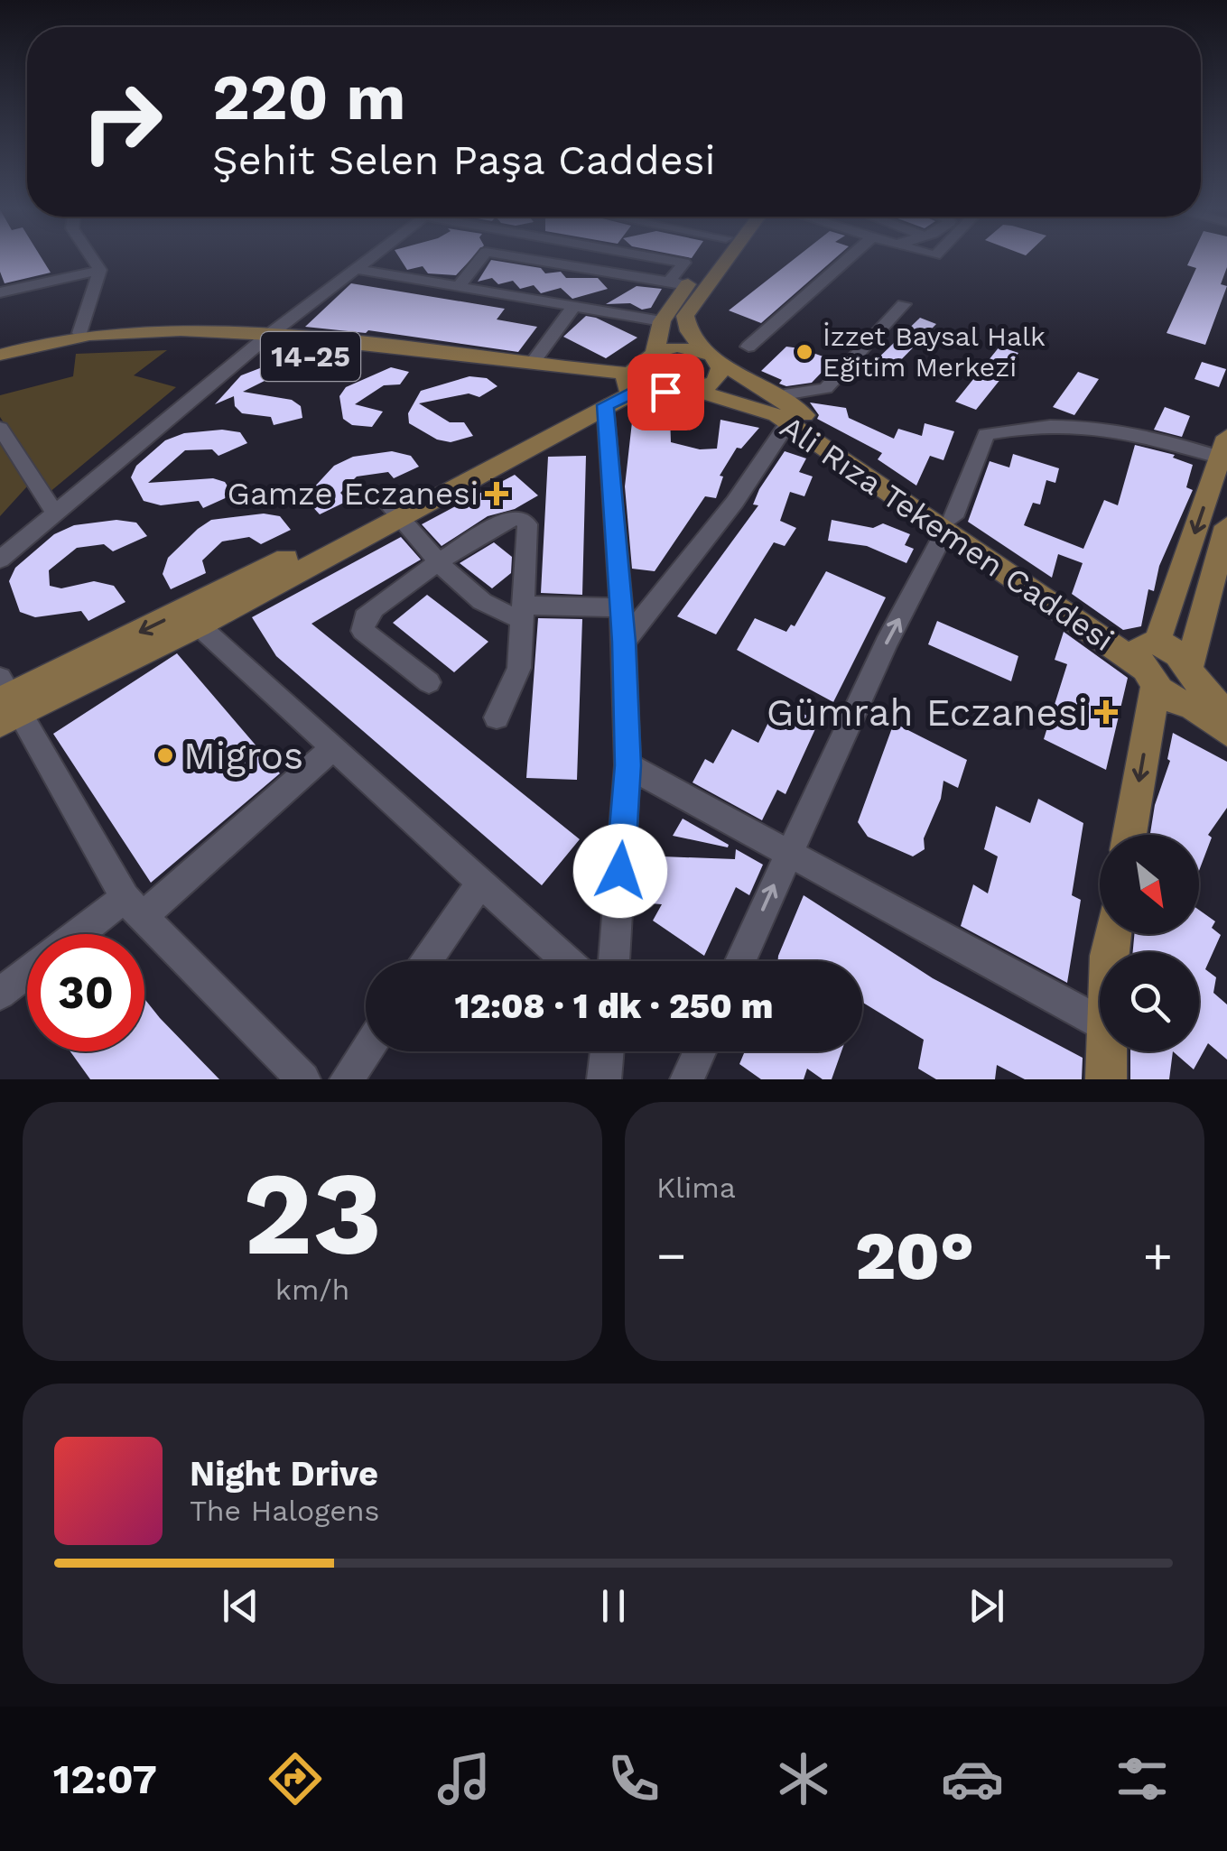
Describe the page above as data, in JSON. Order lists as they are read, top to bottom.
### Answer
{
  "streets": {
    "main road": ["14-25", "Ali Rıza Tekemen Caddesi"]
  },
  "crossings": [
    ["14-25", "Ali Rıza Tekemen Caddesi"]
  ],
  "places": {
    "other": ["İzzet Baysal Halk Eğitim Merkezi", "Migros"],
    "health": ["Gamze Eczanesi", "Gümrah Eczanesi"]
  },
  "north": "bottom right",
  "page": {
    "turn": ["220 m", "Şehit Selen Paşa Caddesi"],
    "limit": "30",
    "trip": "12:08 · 1 dk · 250 m",
    "tile": [
      ["23", "km/h"],
      "Klima"
    ],
    "heat": ["−", "20°", "+"],
    "song": ["Night Drive", "The Halogens"],
    "tabs": "12:07"
  }
}
